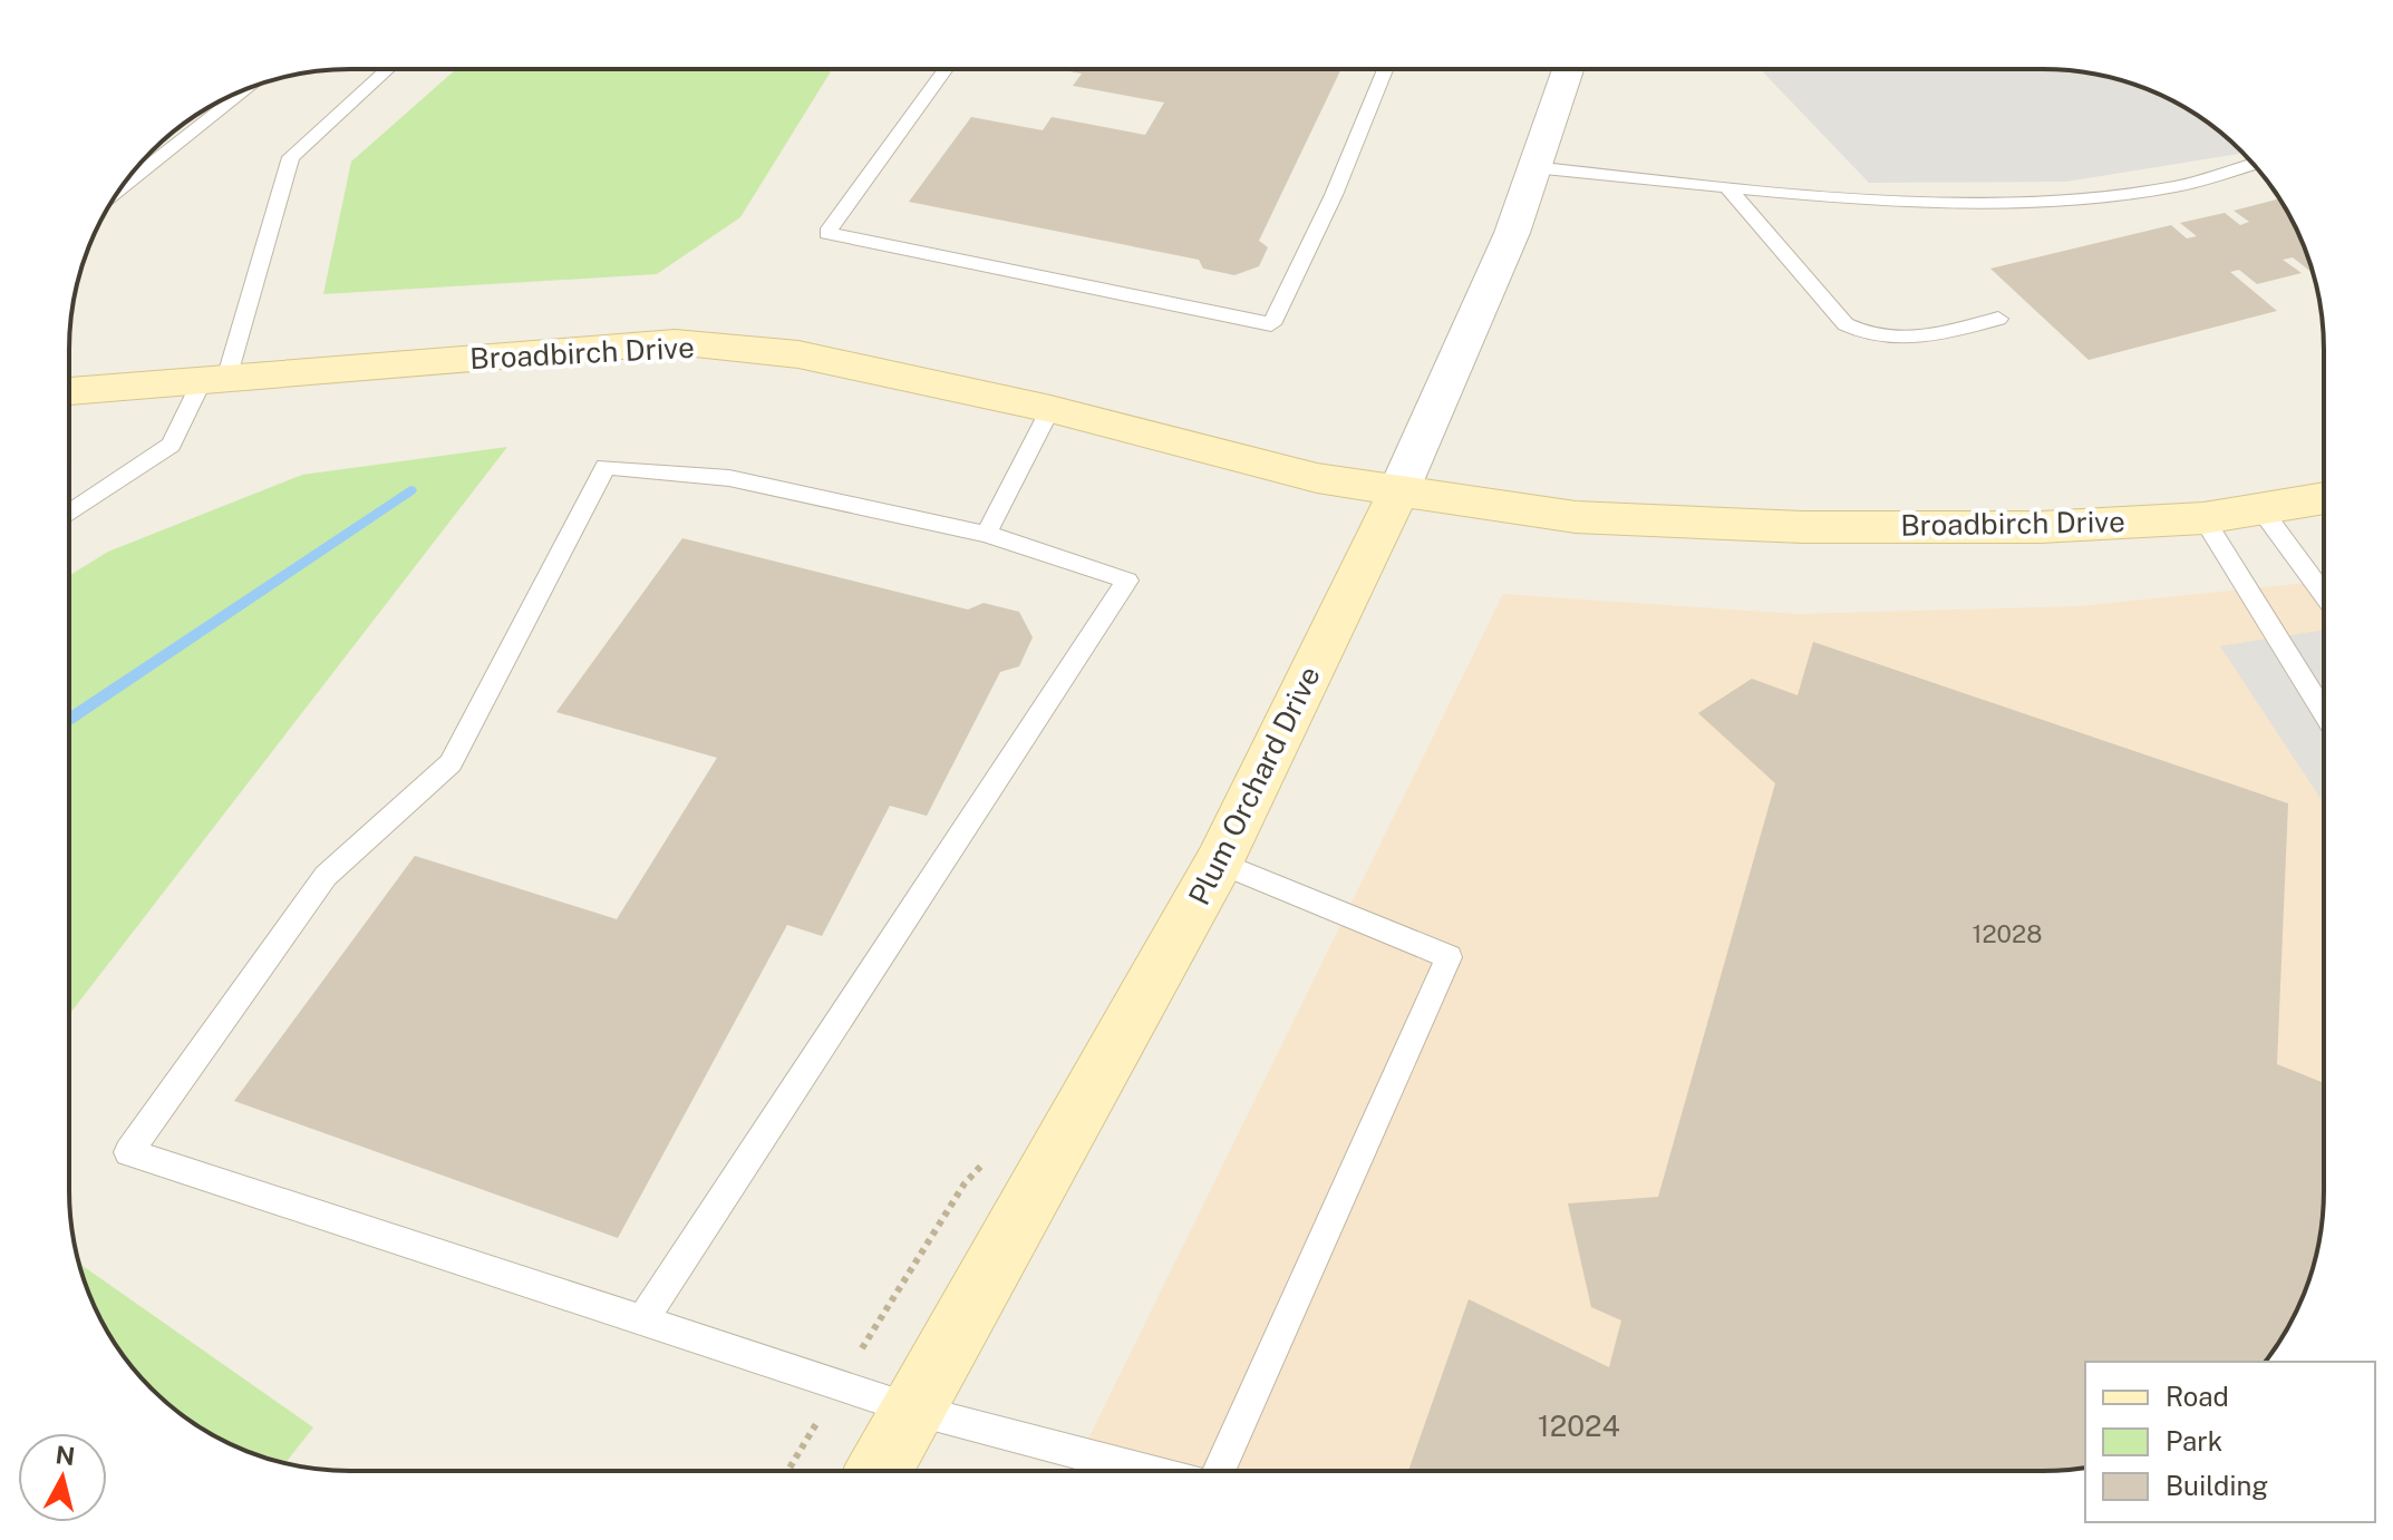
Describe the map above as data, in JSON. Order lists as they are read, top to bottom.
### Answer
{
  "streets": {
    "street": ["Broadbirch Drive", "Plum Orchard Drive"]
  },
  "crossings": [
    ["Broadbirch Drive", "Plum Orchard Drive"]
  ],
  "house_numbers": ["12028", "12024"],
  "legend": ["Road", "Park", "Building"],
  "north": "top"
}
